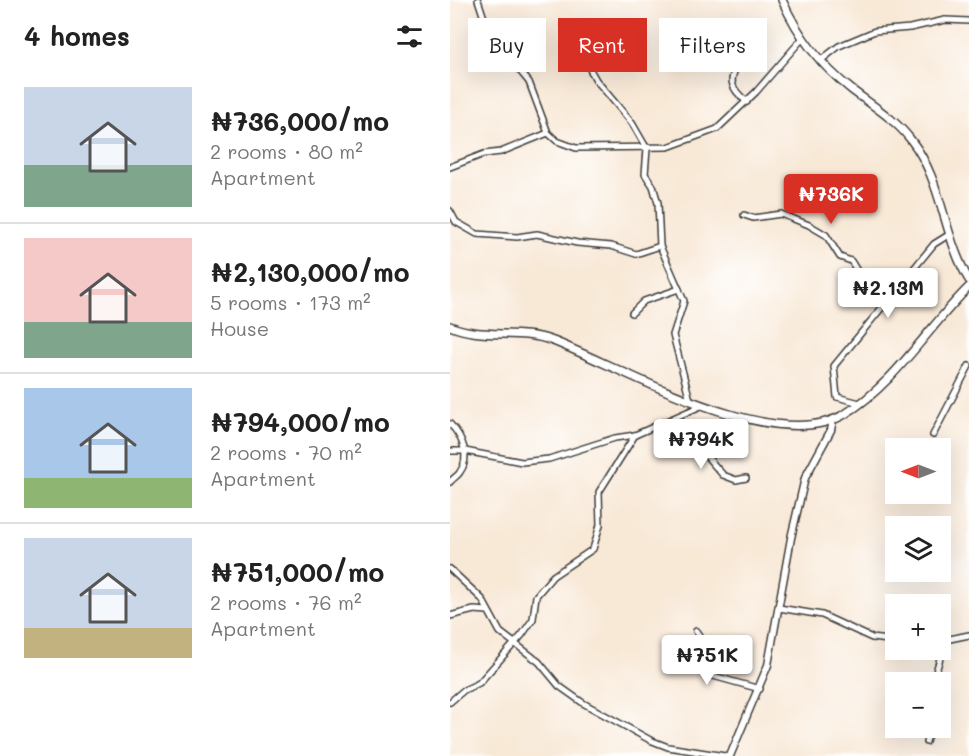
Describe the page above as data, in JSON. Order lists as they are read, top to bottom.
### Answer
{
  "north": "left",
  "page": {
    "heading": "4 homes",
    "chip": ["Buy", "Rent", "Filters"],
    "list": [
      {
        "name": "₦736,000/mo",
        "note": "2 rooms · 80 m² · Apartment"
      },
      {
        "name": "₦2,130,000/mo",
        "note": "5 rooms · 173 m² · House"
      },
      {
        "name": "₦794,000/mo",
        "note": "2 rooms · 70 m² · Apartment"
      },
      {
        "name": "₦751,000/mo",
        "note": "2 rooms · 76 m² · Apartment"
      }
    ],
    "price": [
      "₦736K",
      "₦2.13M",
      "₦794K",
      "₦751K"
    ],
    "map_buttons": ["+", "−"]
  }
}
